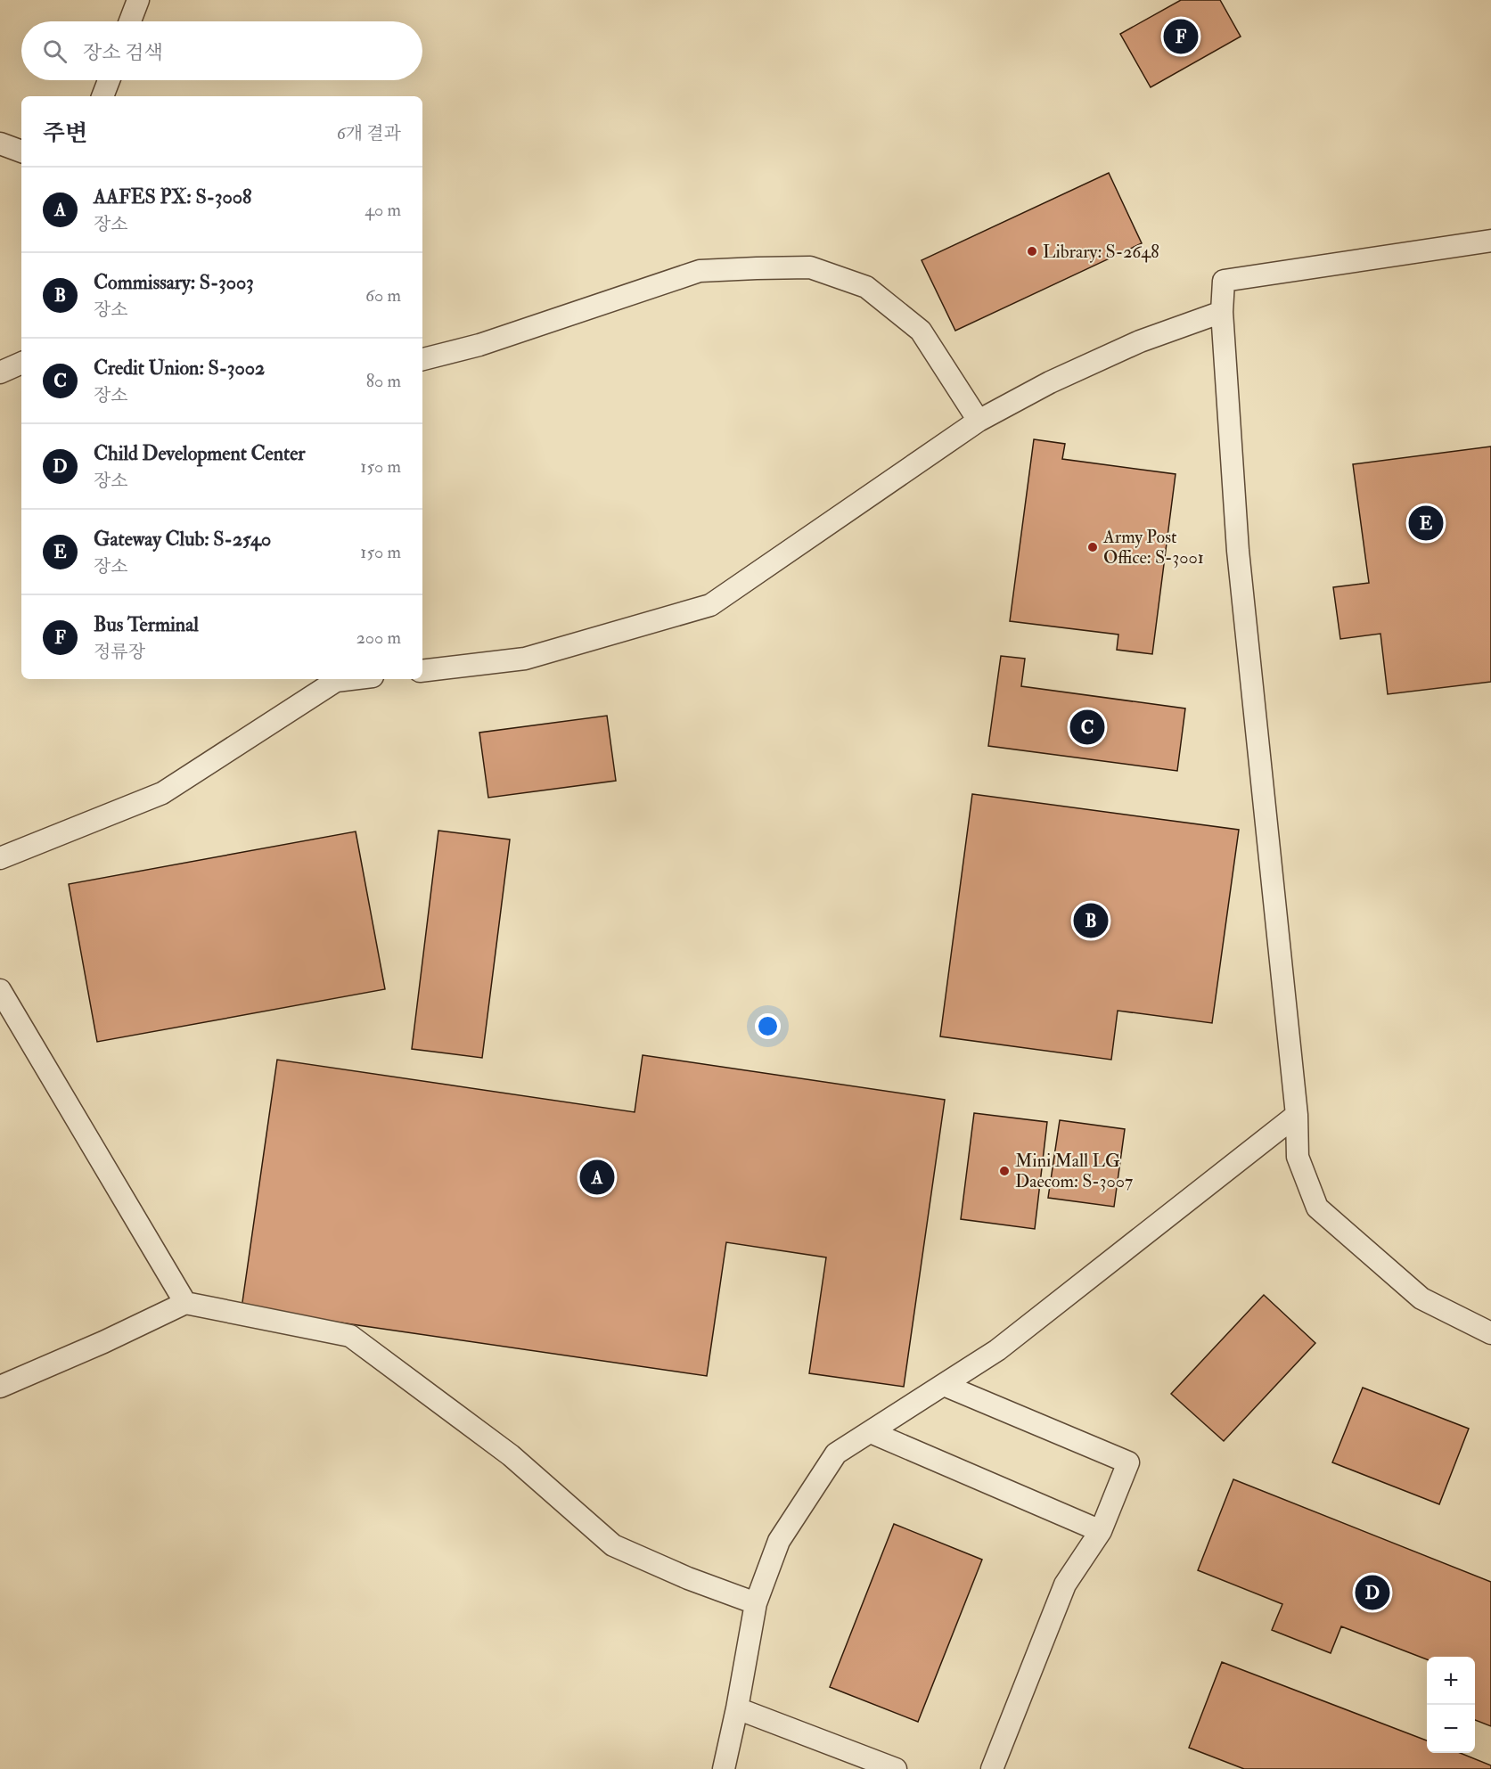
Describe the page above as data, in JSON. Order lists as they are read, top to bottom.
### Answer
{
  "places": ["Library: S-2648", "Army Post Office: S-3001", "Mini Mall LG Daecom: S-3007"],
  "page": {
    "pins": [
      "F",
      "E",
      "C",
      "B",
      "A",
      "D"
    ],
    "search": "장소 검색",
    "heading": ["주변", "6개 결과"],
    "list": [
      {
        "mark": "A",
        "name": "AAFES PX: S-3008",
        "note": "장소",
        "value": "40 m"
      },
      {
        "mark": "B",
        "name": "Commissary: S-3003",
        "note": "장소",
        "value": "60 m"
      },
      {
        "mark": "C",
        "name": "Credit Union: S-3002",
        "note": "장소",
        "value": "80 m"
      },
      {
        "mark": "D",
        "name": "Child Development Center",
        "note": "장소",
        "value": "150 m"
      },
      {
        "mark": "E",
        "name": "Gateway Club: S-2540",
        "note": "장소",
        "value": "150 m"
      },
      {
        "mark": "F",
        "name": "Bus Terminal",
        "note": "정류장",
        "value": "200 m"
      }
    ],
    "map_buttons": ["+", "−"]
  }
}
